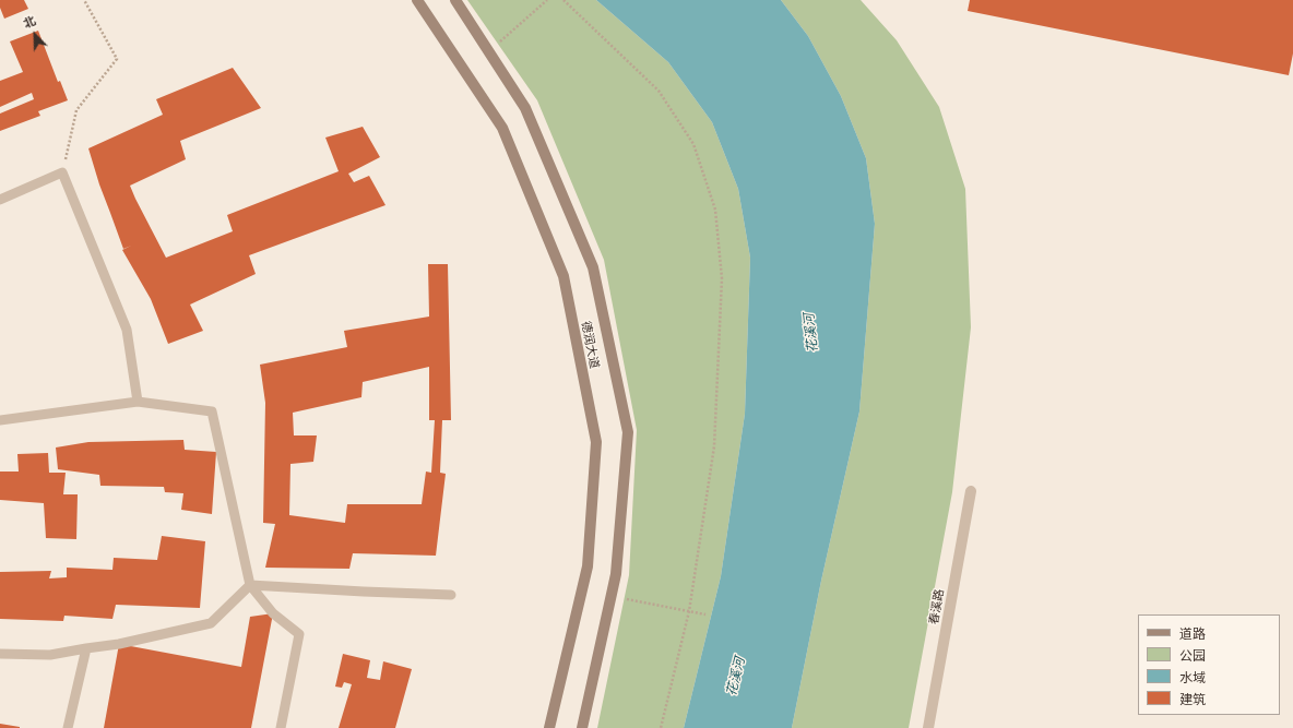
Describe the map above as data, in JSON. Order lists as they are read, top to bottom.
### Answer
{
  "streets": {
    "main road": ["德润大道"],
    "street": ["春溪路"]
  },
  "water": ["花溪河"],
  "legend": [
    "道路",
    "公园",
    "水域",
    "建筑"
  ],
  "north": "top left"
}
